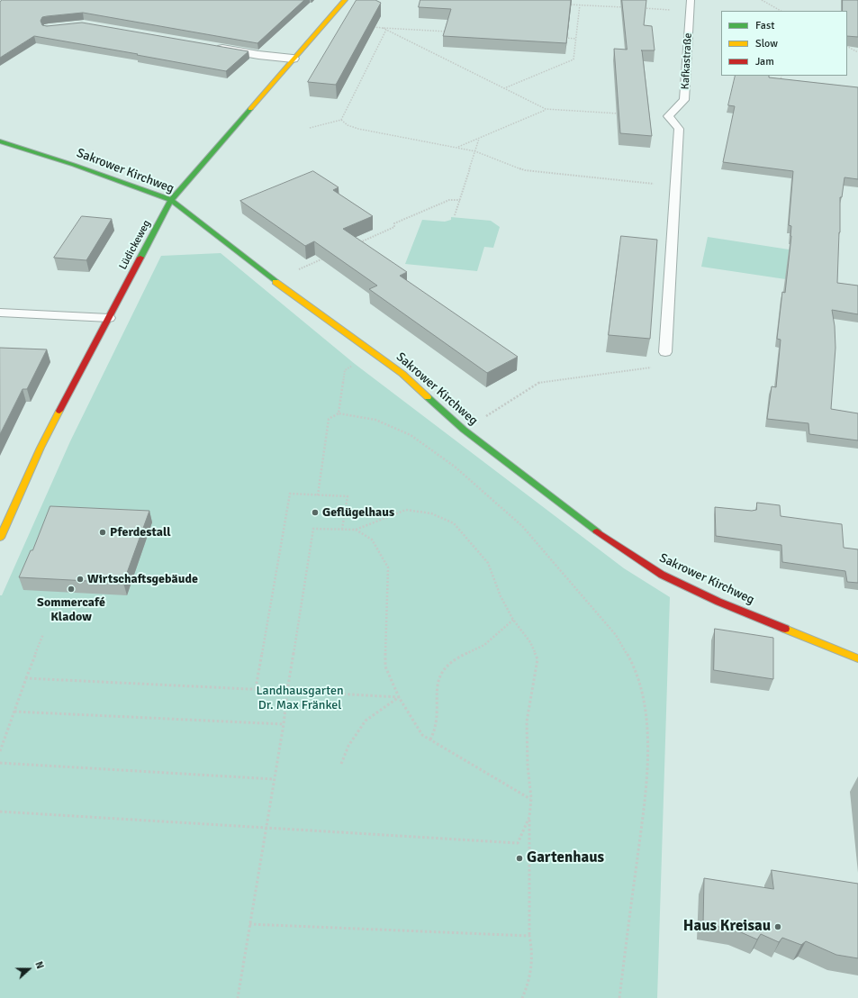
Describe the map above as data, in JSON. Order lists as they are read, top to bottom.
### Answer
{
  "streets": {
    "street": ["Sakrower Kirchweg", "Lüdickeweg"],
    "lane": ["Kafkastraße"]
  },
  "crossings": [
    ["Sakrower Kirchweg", "Lüdickeweg"]
  ],
  "parks": ["Landhausgarten Dr. Max Fränkel"],
  "places": [
    "Geflügelhaus",
    "Pferdestall",
    "Wirtschaftsgebäude",
    "Sommercafé Kladow",
    "Gartenhaus",
    "Haus Kreisau"
  ],
  "legend": ["Fast", "Slow", "Jam"],
  "north": "right"
}
